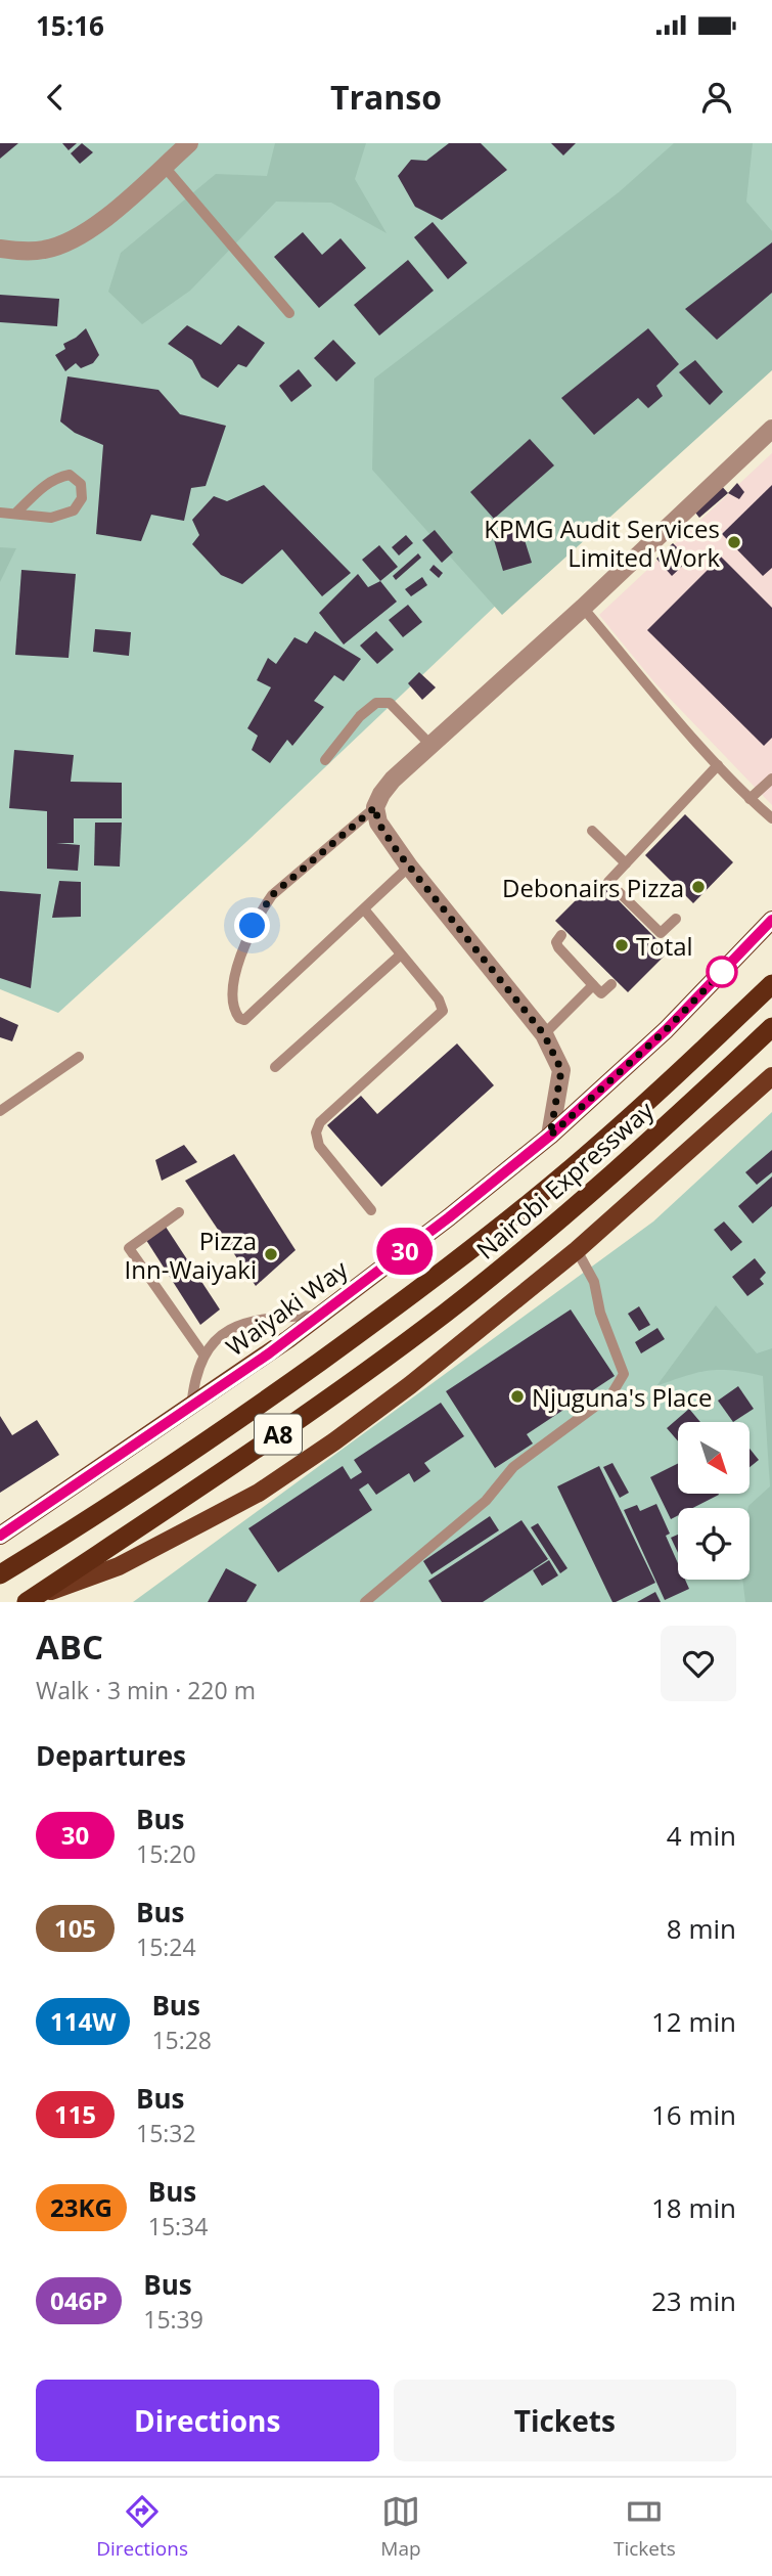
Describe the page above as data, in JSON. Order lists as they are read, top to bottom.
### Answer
{
  "streets": {
    "highway": ["Nairobi Expressway", "A8"],
    "main road": ["Waiyaki Way"]
  },
  "places": [
    "KPMG Audit Services Limited Work",
    "Debonairs Pizza",
    "Total",
    "Pizza Inn-Waiyaki",
    "Njuguna's Place"
  ],
  "lines": ["bus line 30"],
  "north": "bottom right",
  "page": {
    "status": "15:16",
    "header": "Transo",
    "on_map": "30",
    "heading": [
      ["ABC", "Walk · 3 min · 220 m"],
      "Departures"
    ],
    "list": [
      {
        "mark": "30",
        "name": "Bus",
        "note": "15:20",
        "value": "4 min"
      },
      {
        "mark": "105",
        "name": "Bus",
        "note": "15:24",
        "value": "8 min"
      },
      {
        "mark": "114W",
        "name": "Bus",
        "note": "15:28",
        "value": "12 min"
      },
      {
        "mark": "115",
        "name": "Bus",
        "note": "15:32",
        "value": "16 min"
      },
      {
        "mark": "23KG",
        "name": "Bus",
        "note": "15:34",
        "value": "18 min"
      },
      {
        "mark": "046P",
        "name": "Bus",
        "note": "15:39",
        "value": "23 min"
      }
    ],
    "buttons": ["Directions", "Tickets"],
    "tabs": ["Directions", "Map", "Tickets"]
  }
}
